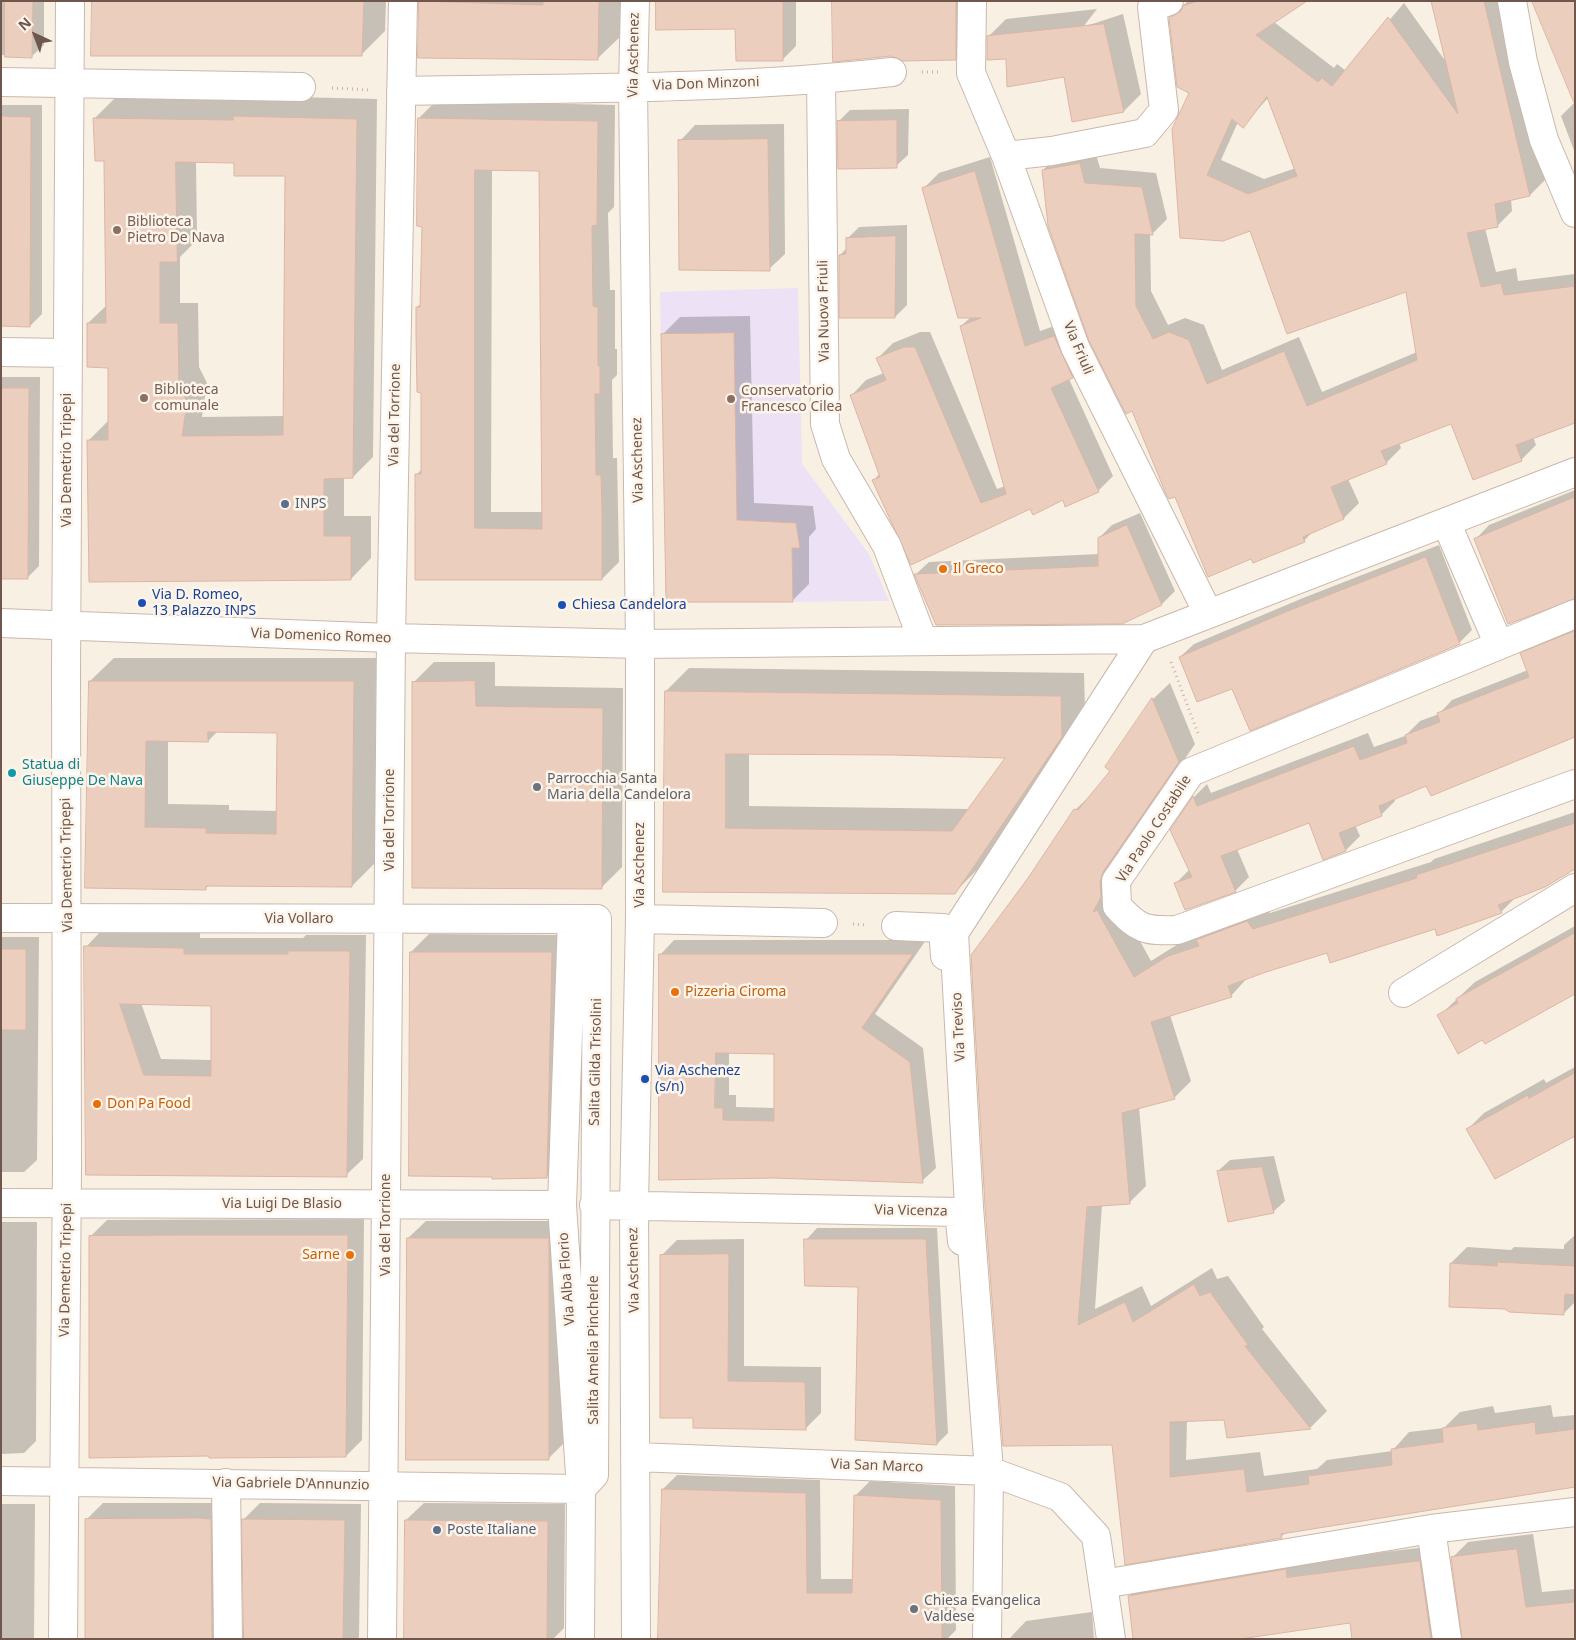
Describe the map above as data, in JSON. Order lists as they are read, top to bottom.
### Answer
{
  "streets": {
    "street": [
      "Via Aschenez",
      "Via Don Minzoni",
      "Via Nuova Friuli",
      "Via Friuli",
      "Via del Torrione",
      "Via Demetrio Tripepi",
      "Via Domenico Romeo",
      "Via Paolo Costabile",
      "Via Vollaro",
      "Via Treviso",
      "Salita Gilda Trisolini",
      "Via Luigi De Blasio",
      "Via Vicenza",
      "Via Alba Florio",
      "Salita Amelia Pincherle",
      "Via San Marco",
      "Via Gabriele D'Annunzio"
    ]
  },
  "crossings": [
    ["Via Aschenez", "Via Don Minzoni"],
    ["Via Aschenez", "Via Domenico Romeo"],
    ["Via Aschenez", "Via Vicenza"],
    ["Via Aschenez", "Via San Marco"],
    ["Via Don Minzoni", "Via Nuova Friuli"],
    ["Via Don Minzoni", "Via del Torrione"],
    ["Via Nuova Friuli", "Via Domenico Romeo"],
    ["Via del Torrione", "Via Domenico Romeo"],
    ["Via del Torrione", "Via Vollaro"],
    ["Via del Torrione", "Via Luigi De Blasio"],
    ["Via del Torrione", "Via Gabriele D'Annunzio"],
    ["Via Demetrio Tripepi", "Via Domenico Romeo"],
    ["Via Demetrio Tripepi", "Via Vollaro"],
    ["Via Demetrio Tripepi", "Via Luigi De Blasio"],
    ["Via Demetrio Tripepi", "Via Gabriele D'Annunzio"],
    ["Via Domenico Romeo", "Via Treviso"],
    ["Via Vollaro", "Salita Gilda Trisolini"],
    ["Via Vollaro", "Via Alba Florio"],
    ["Via Treviso", "Via Vicenza"],
    ["Via Treviso", "Via San Marco"],
    ["Salita Gilda Trisolini", "Via Vicenza"],
    ["Salita Gilda Trisolini", "Via Alba Florio"],
    ["Salita Gilda Trisolini", "Salita Amelia Pincherle"],
    ["Via Luigi De Blasio", "Via Alba Florio"],
    ["Via Vicenza", "Salita Amelia Pincherle"],
    ["Via Vicenza", "Via San Marco"],
    ["Via Alba Florio", "Salita Amelia Pincherle"],
    ["Via Alba Florio", "Via Gabriele D'Annunzio"],
    ["Salita Amelia Pincherle", "Via Gabriele D'Annunzio"]
  ],
  "places": [
    "Biblioteca Pietro De Nava",
    "Biblioteca comunale",
    "Conservatorio Francesco Cilea",
    "INPS",
    "Il Greco",
    "Via D. Romeo, 13 Palazzo INPS",
    "Chiesa Candelora",
    "Statua di Giuseppe De Nava",
    "Parrocchia Santa Maria della Candelora",
    "Pizzeria Ciroma",
    "Via Aschenez (s/n)",
    "Don Pa Food",
    "Sarne",
    "Poste Italiane",
    "Chiesa Evangelica Valdese"
  ],
  "north": "top left"
}
